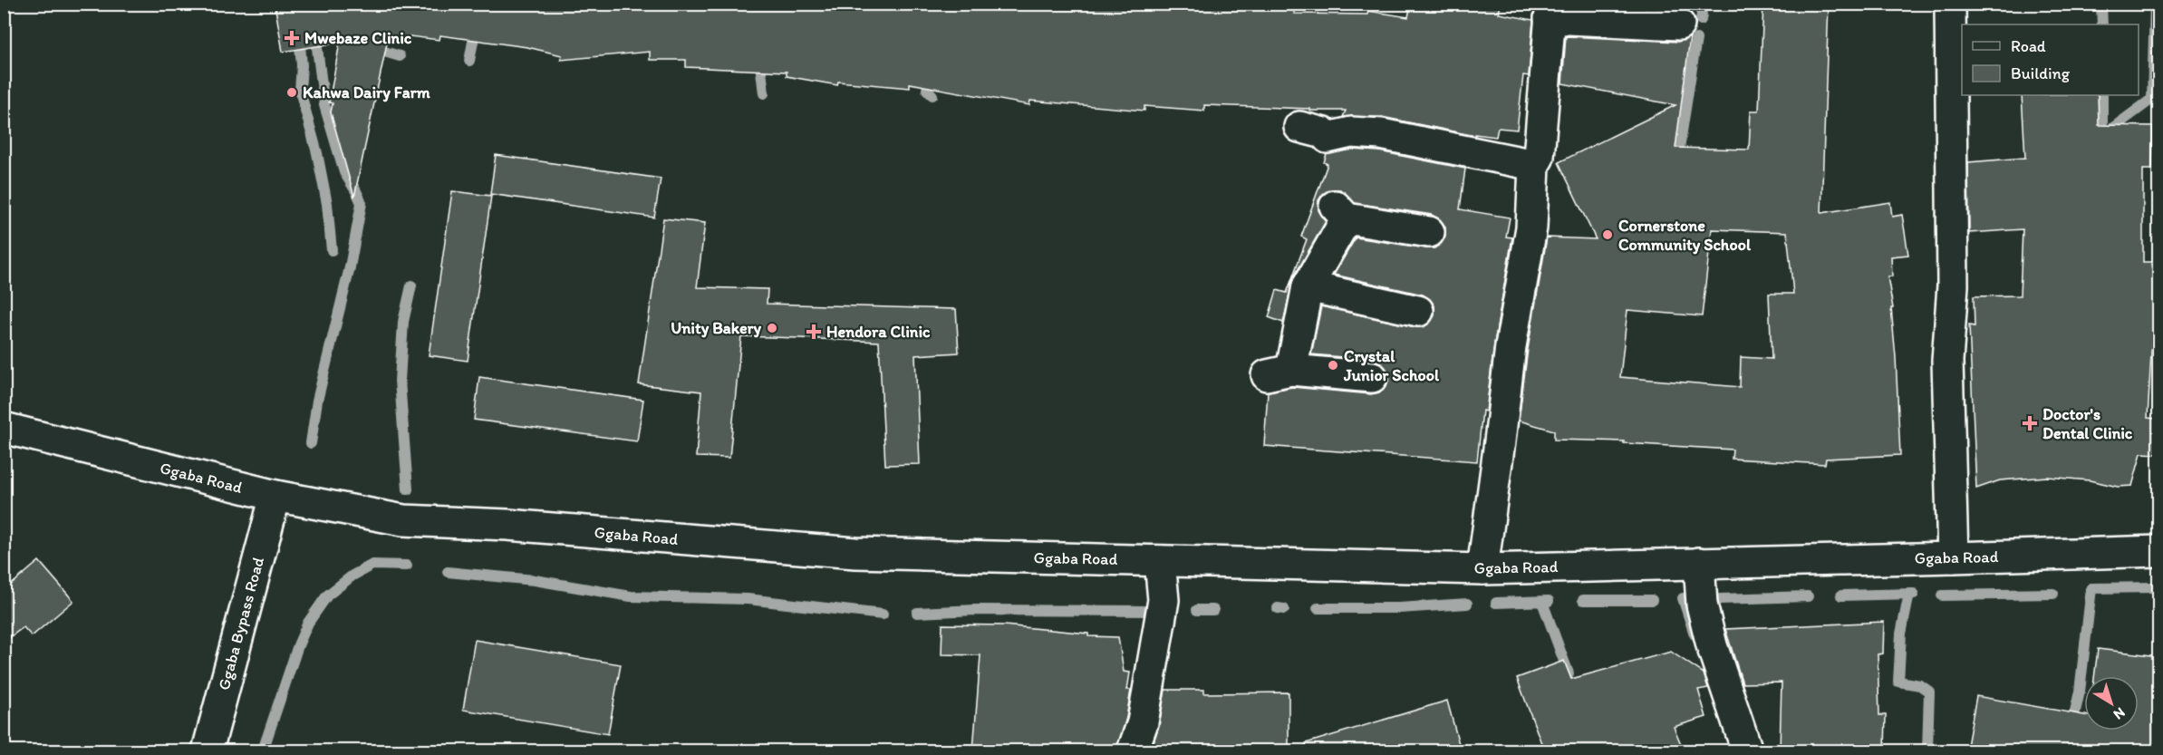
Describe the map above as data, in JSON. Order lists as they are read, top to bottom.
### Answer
{
  "streets": {
    "street": ["Ggaba Road", "Ggaba Bypass Road"]
  },
  "crossings": [
    ["Ggaba Road", "Ggaba Bypass Road"]
  ],
  "places": {
    "health": ["Mwebaze Clinic", "Hendora Clinic", "Doctor's Dental Clinic"],
    "other": [
      "Kahwa Dairy Farm",
      "Cornerstone Community School",
      "Unity Bakery",
      "Crystal Junior School"
    ]
  },
  "legend": ["Road", "Building"],
  "north": "bottom right"
}
